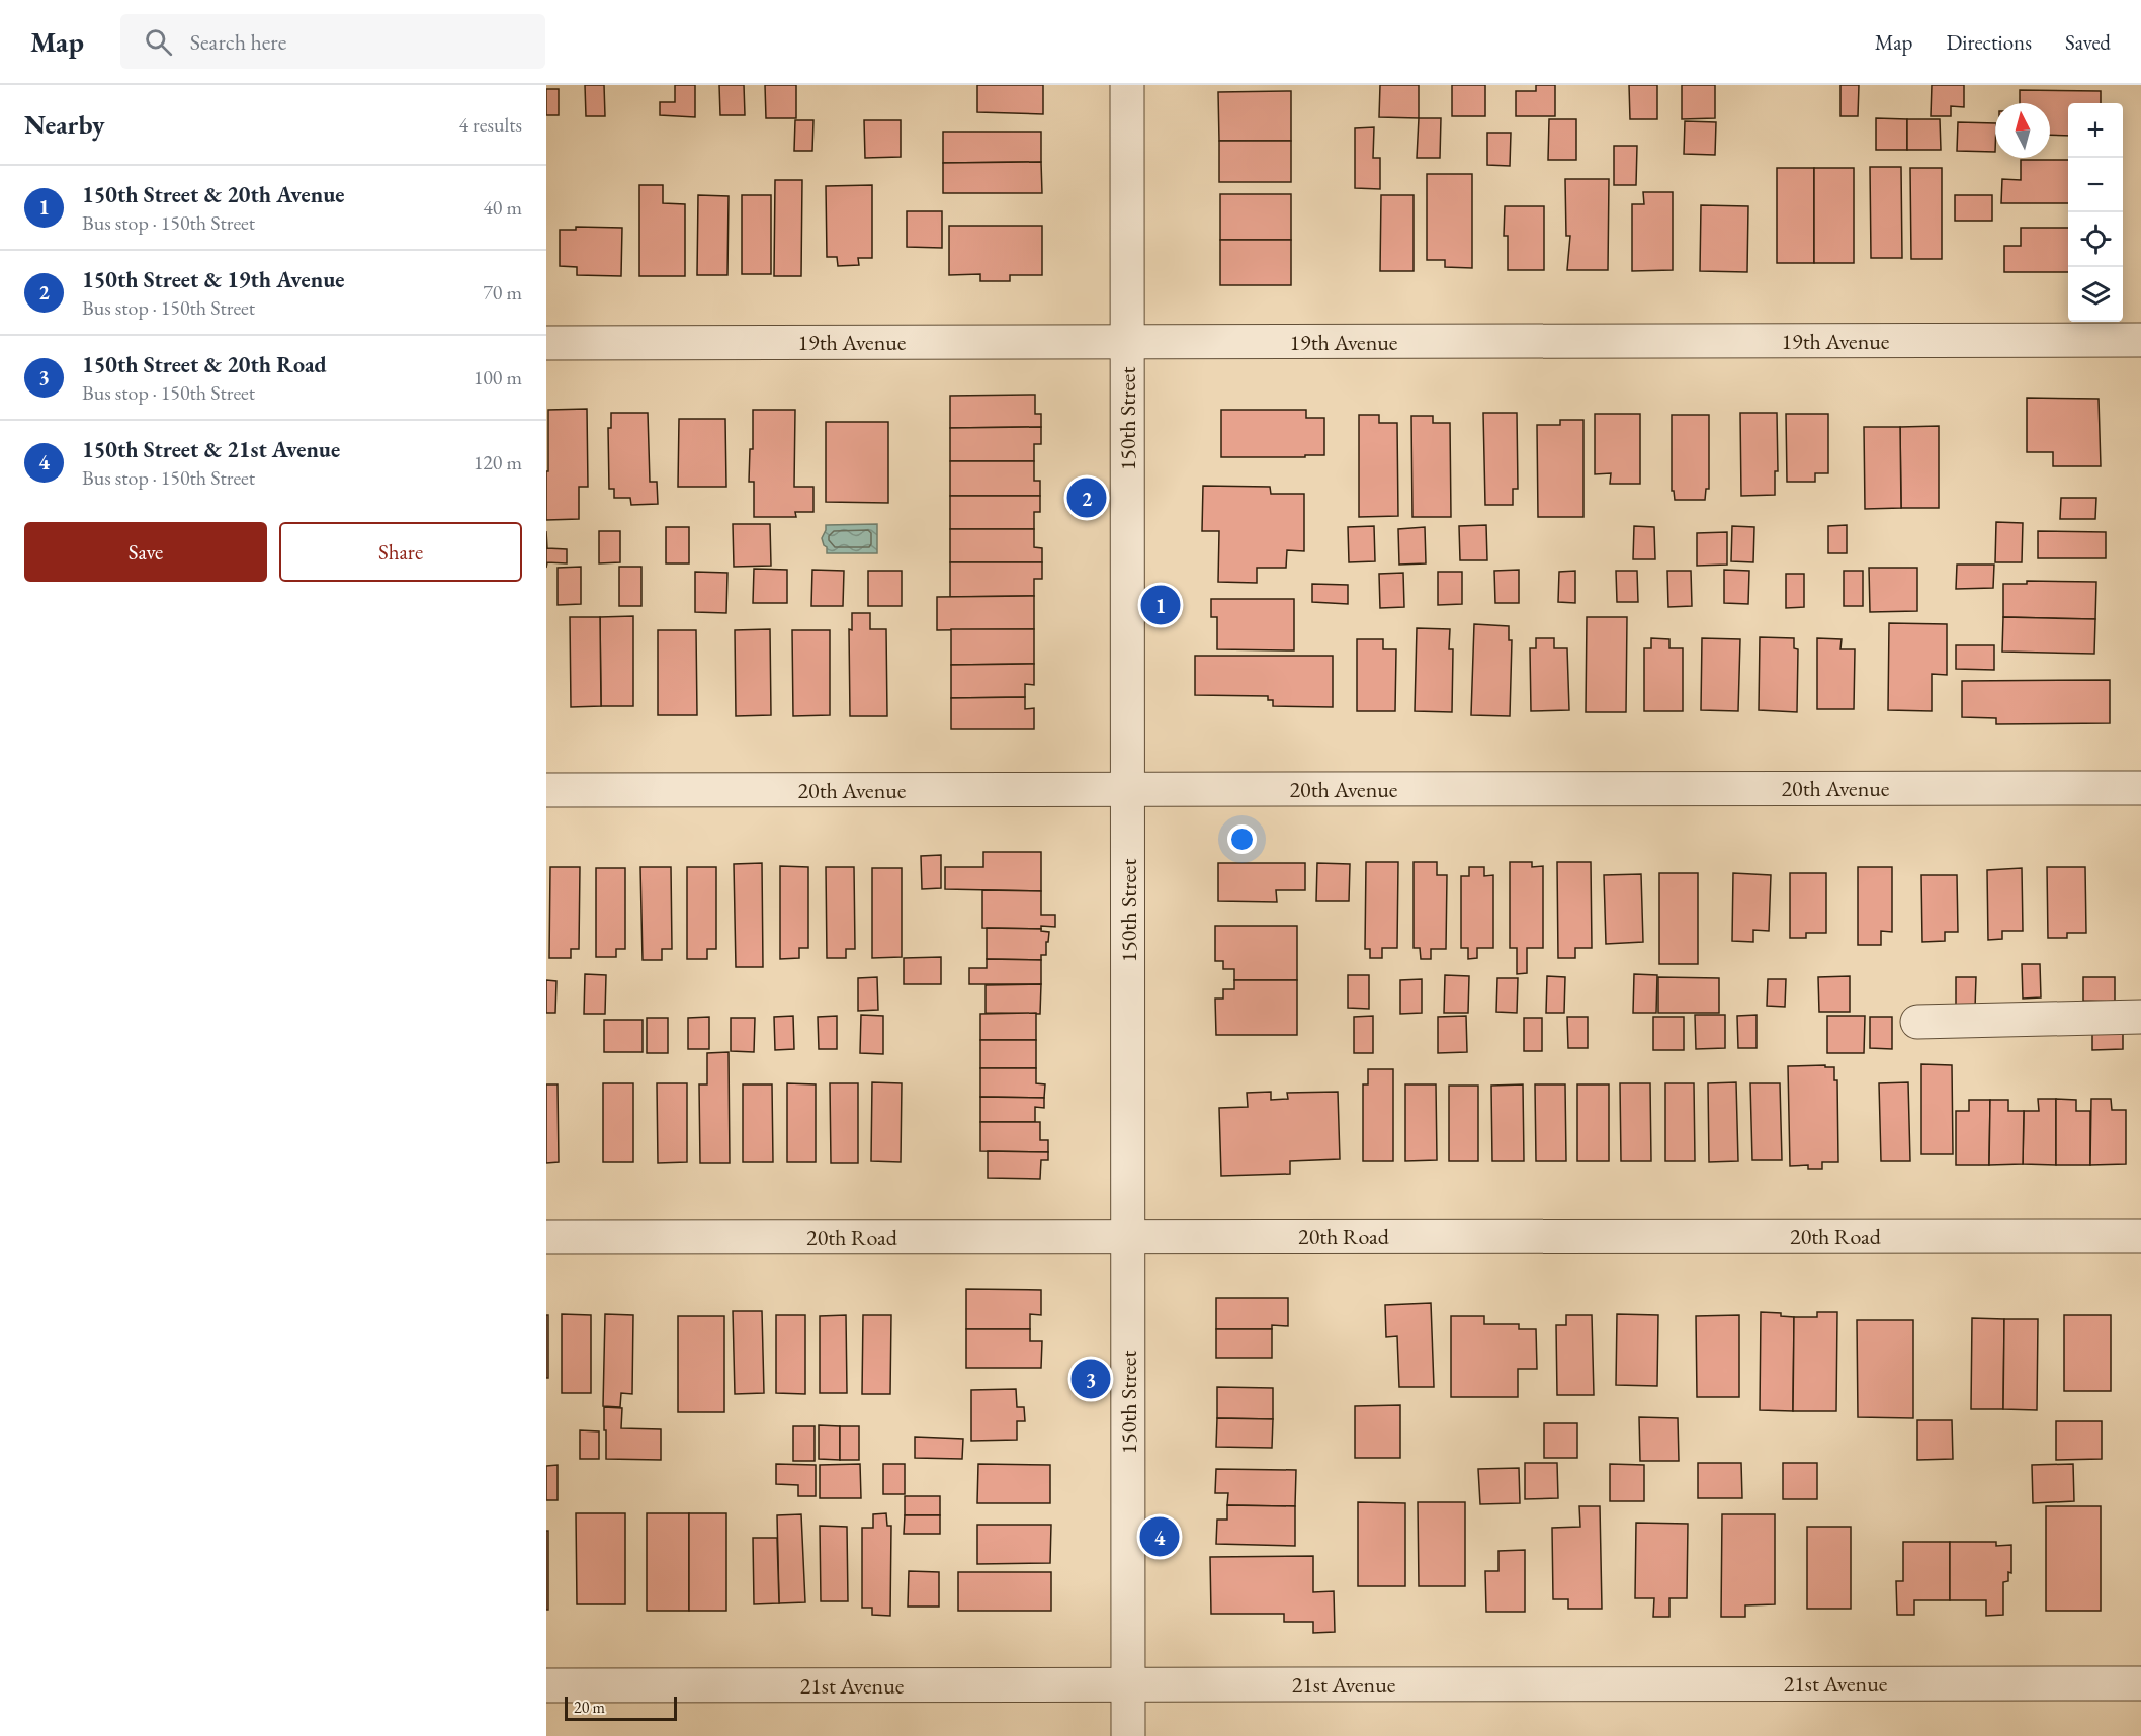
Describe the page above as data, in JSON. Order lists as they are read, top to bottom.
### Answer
{
  "streets": {
    "street": [
      "19th Avenue",
      "150th Street",
      "20th Avenue",
      "20th Road",
      "21st Avenue"
    ]
  },
  "crossings": [
    ["19th Avenue", "150th Street"],
    ["150th Street", "20th Avenue"],
    ["150th Street", "20th Road"],
    ["150th Street", "21st Avenue"]
  ],
  "scale_bar": "20 m",
  "north": "top",
  "page": {
    "header": "Map",
    "search": "Search here",
    "nav": ["Map", "Directions", "Saved"],
    "heading": ["Nearby", "4 results"],
    "map_buttons": ["+", "−"],
    "list": [
      {
        "mark": "1",
        "name": "150th Street & 20th Avenue",
        "note": "Bus stop · 150th Street",
        "value": "40 m"
      },
      {
        "mark": "2",
        "name": "150th Street & 19th Avenue",
        "note": "Bus stop · 150th Street",
        "value": "70 m"
      },
      {
        "mark": "3",
        "name": "150th Street & 20th Road",
        "note": "Bus stop · 150th Street",
        "value": "100 m"
      },
      {
        "mark": "4",
        "name": "150th Street & 21st Avenue",
        "note": "Bus stop · 150th Street",
        "value": "120 m"
      }
    ],
    "pins": [
      "2",
      "1",
      "3",
      "4"
    ],
    "buttons": ["Save", "Share"],
    "scale": "20 m"
  }
}
